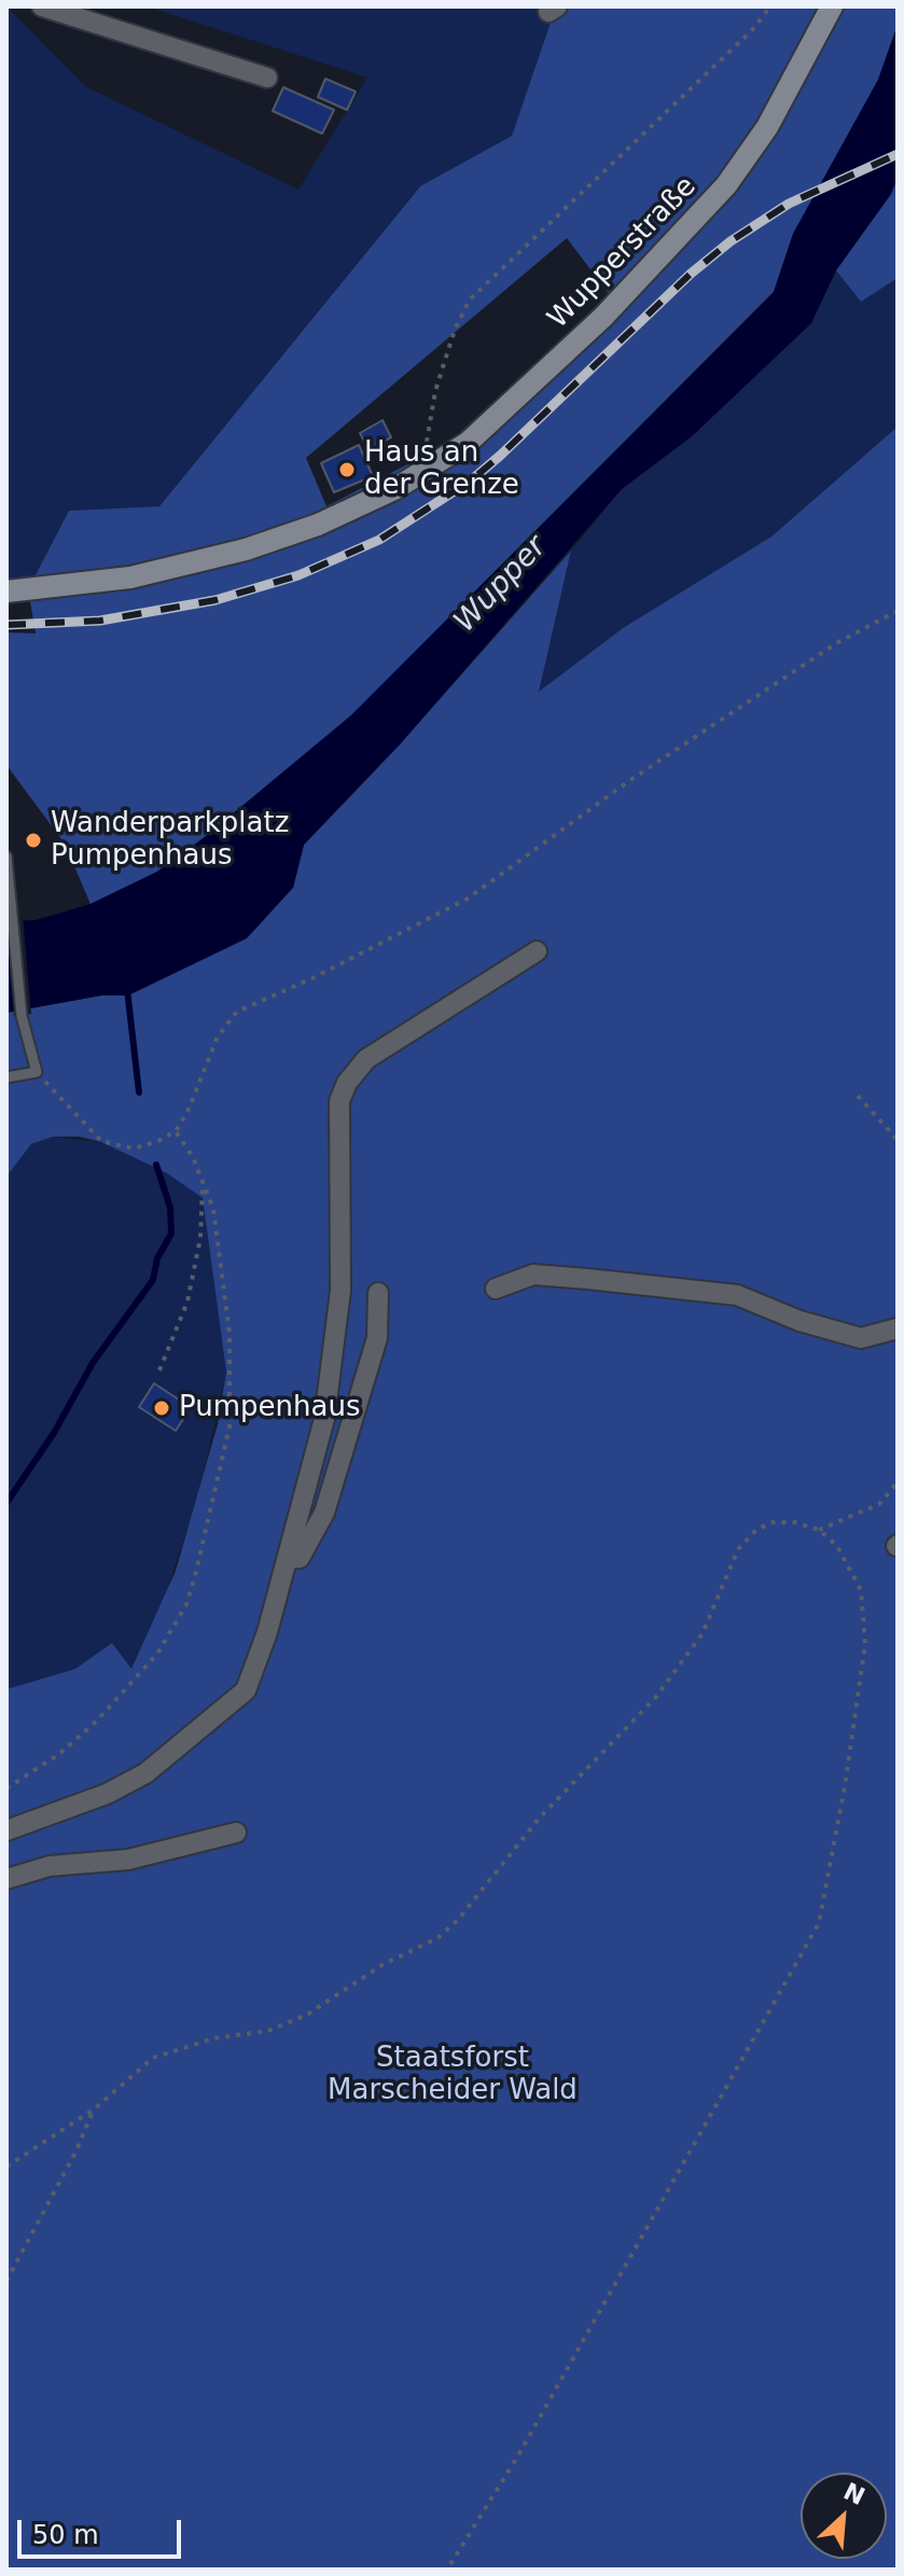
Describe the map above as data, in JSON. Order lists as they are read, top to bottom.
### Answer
{
  "streets": {
    "main road": ["Wupperstraße"]
  },
  "water": ["Wupper"],
  "parks": ["Staatsforst Marscheider Wald"],
  "places": ["Haus an der Grenze", "Wanderparkplatz Pumpenhaus", "Pumpenhaus"],
  "scale_bar": "50 m",
  "north": "top right"
}
